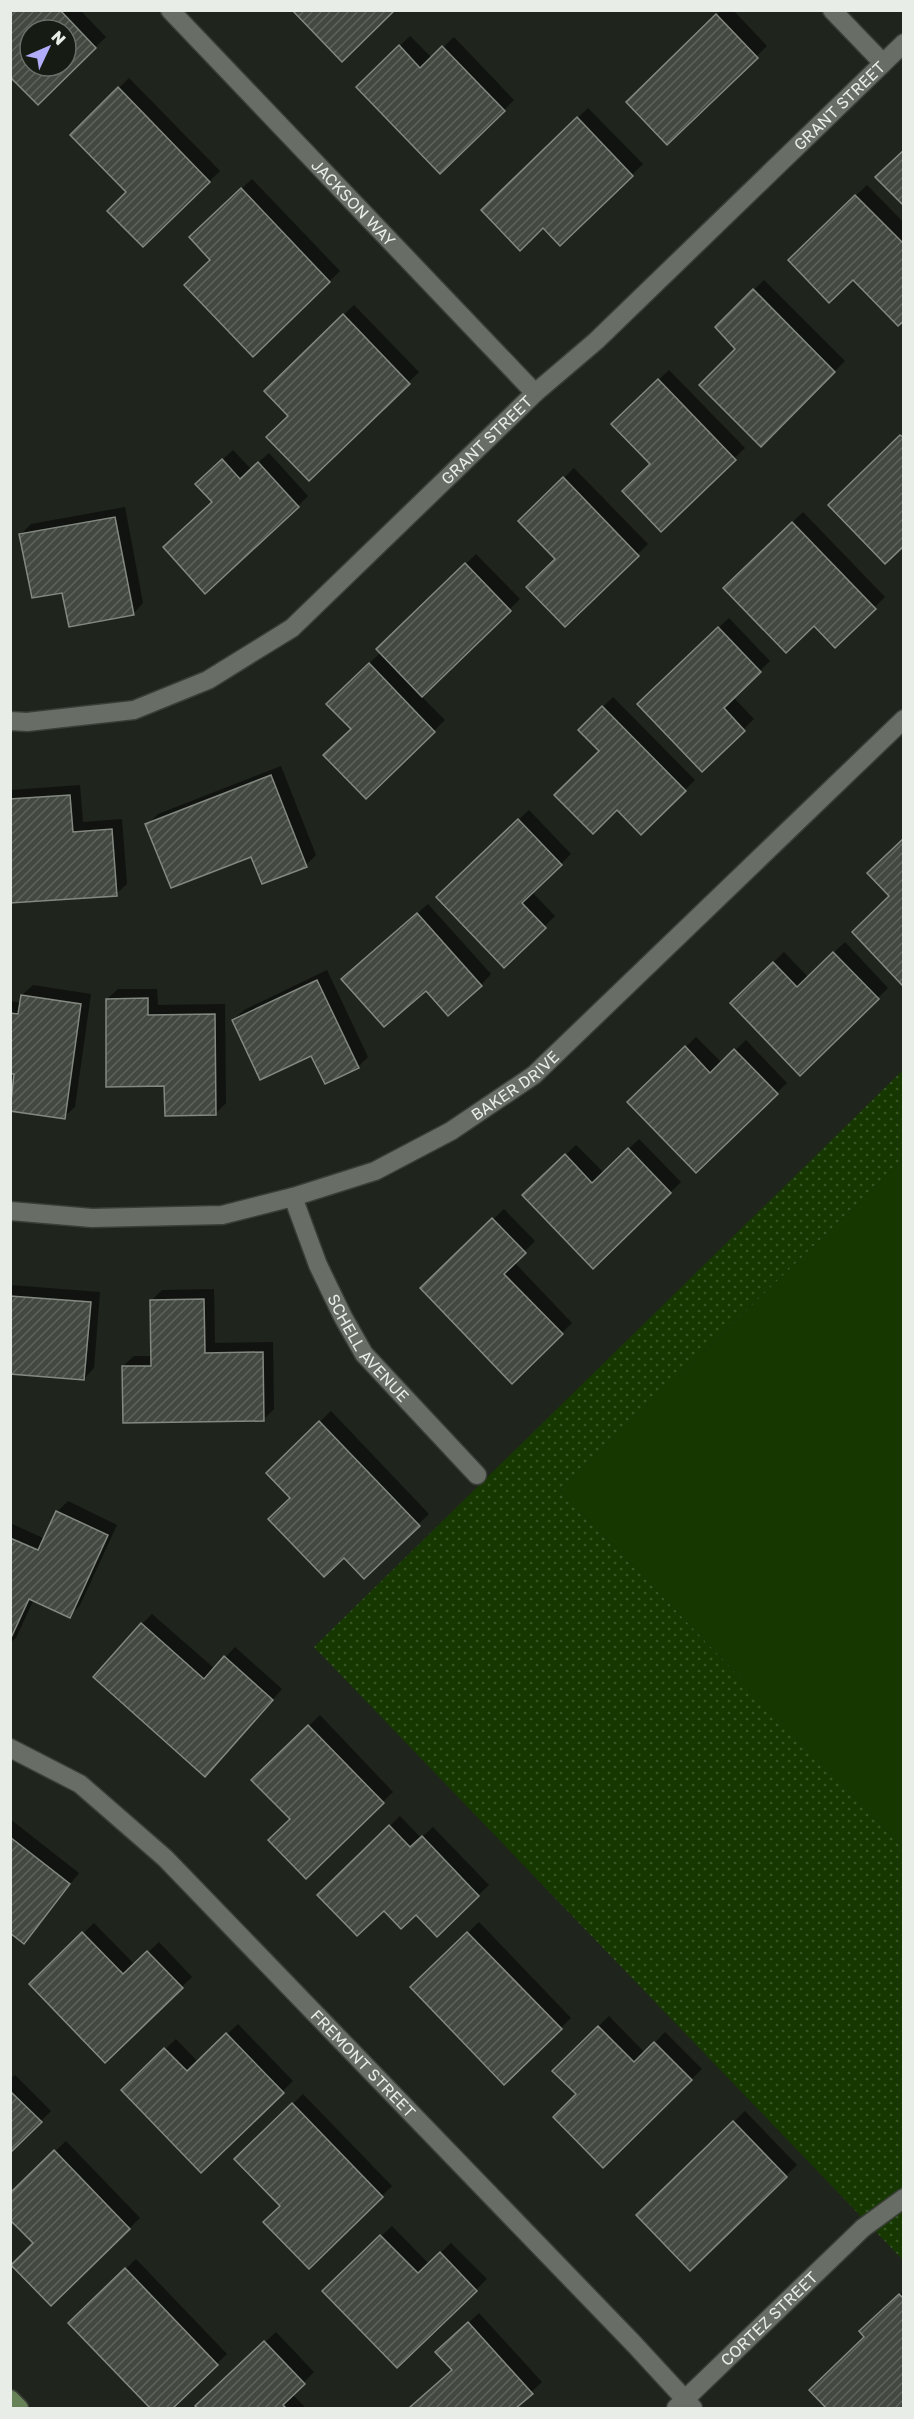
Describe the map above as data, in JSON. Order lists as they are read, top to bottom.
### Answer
{
  "streets": {
    "street": [
      "GRANT STREET",
      "JACKSON WAY",
      "BAKER DRIVE",
      "SCHELL AVENUE",
      "FREMONT STREET",
      "CORTEZ STREET"
    ]
  },
  "crossings": [
    ["GRANT STREET", "JACKSON WAY"],
    ["BAKER DRIVE", "SCHELL AVENUE"],
    ["FREMONT STREET", "CORTEZ STREET"]
  ],
  "north": "top right"
}
